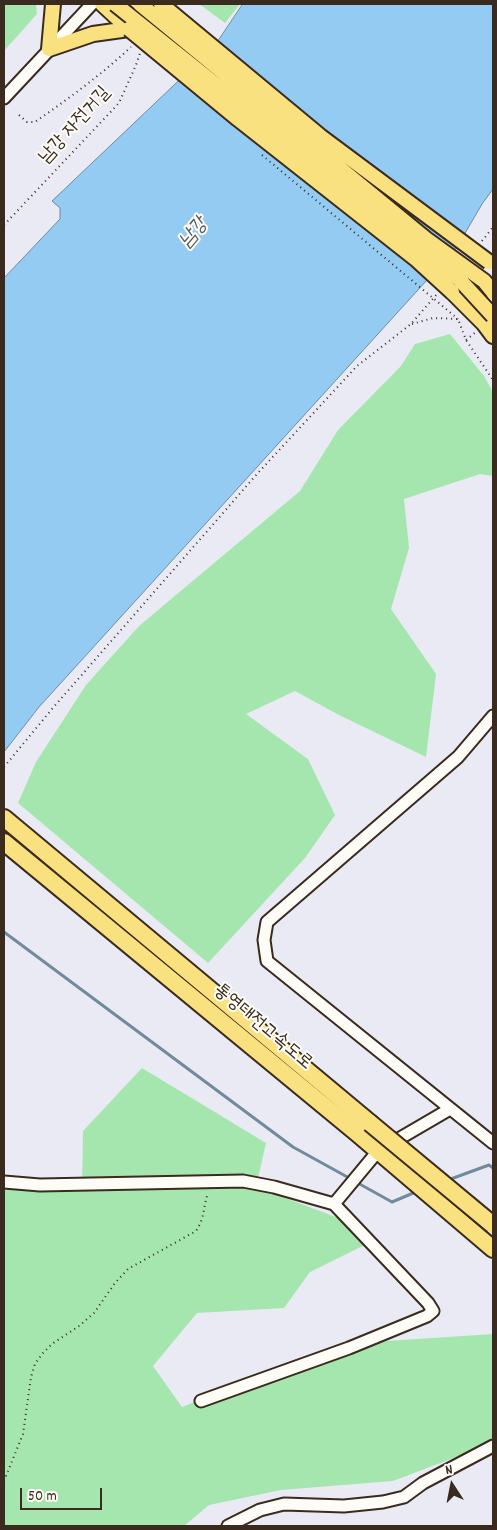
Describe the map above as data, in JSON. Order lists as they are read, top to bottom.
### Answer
{
  "streets": {
    "highway": ["통영대전고속도로"],
    "path": ["남강 자전거길"]
  },
  "water": ["남강"],
  "scale_bar": "50 m",
  "north": "top"
}
